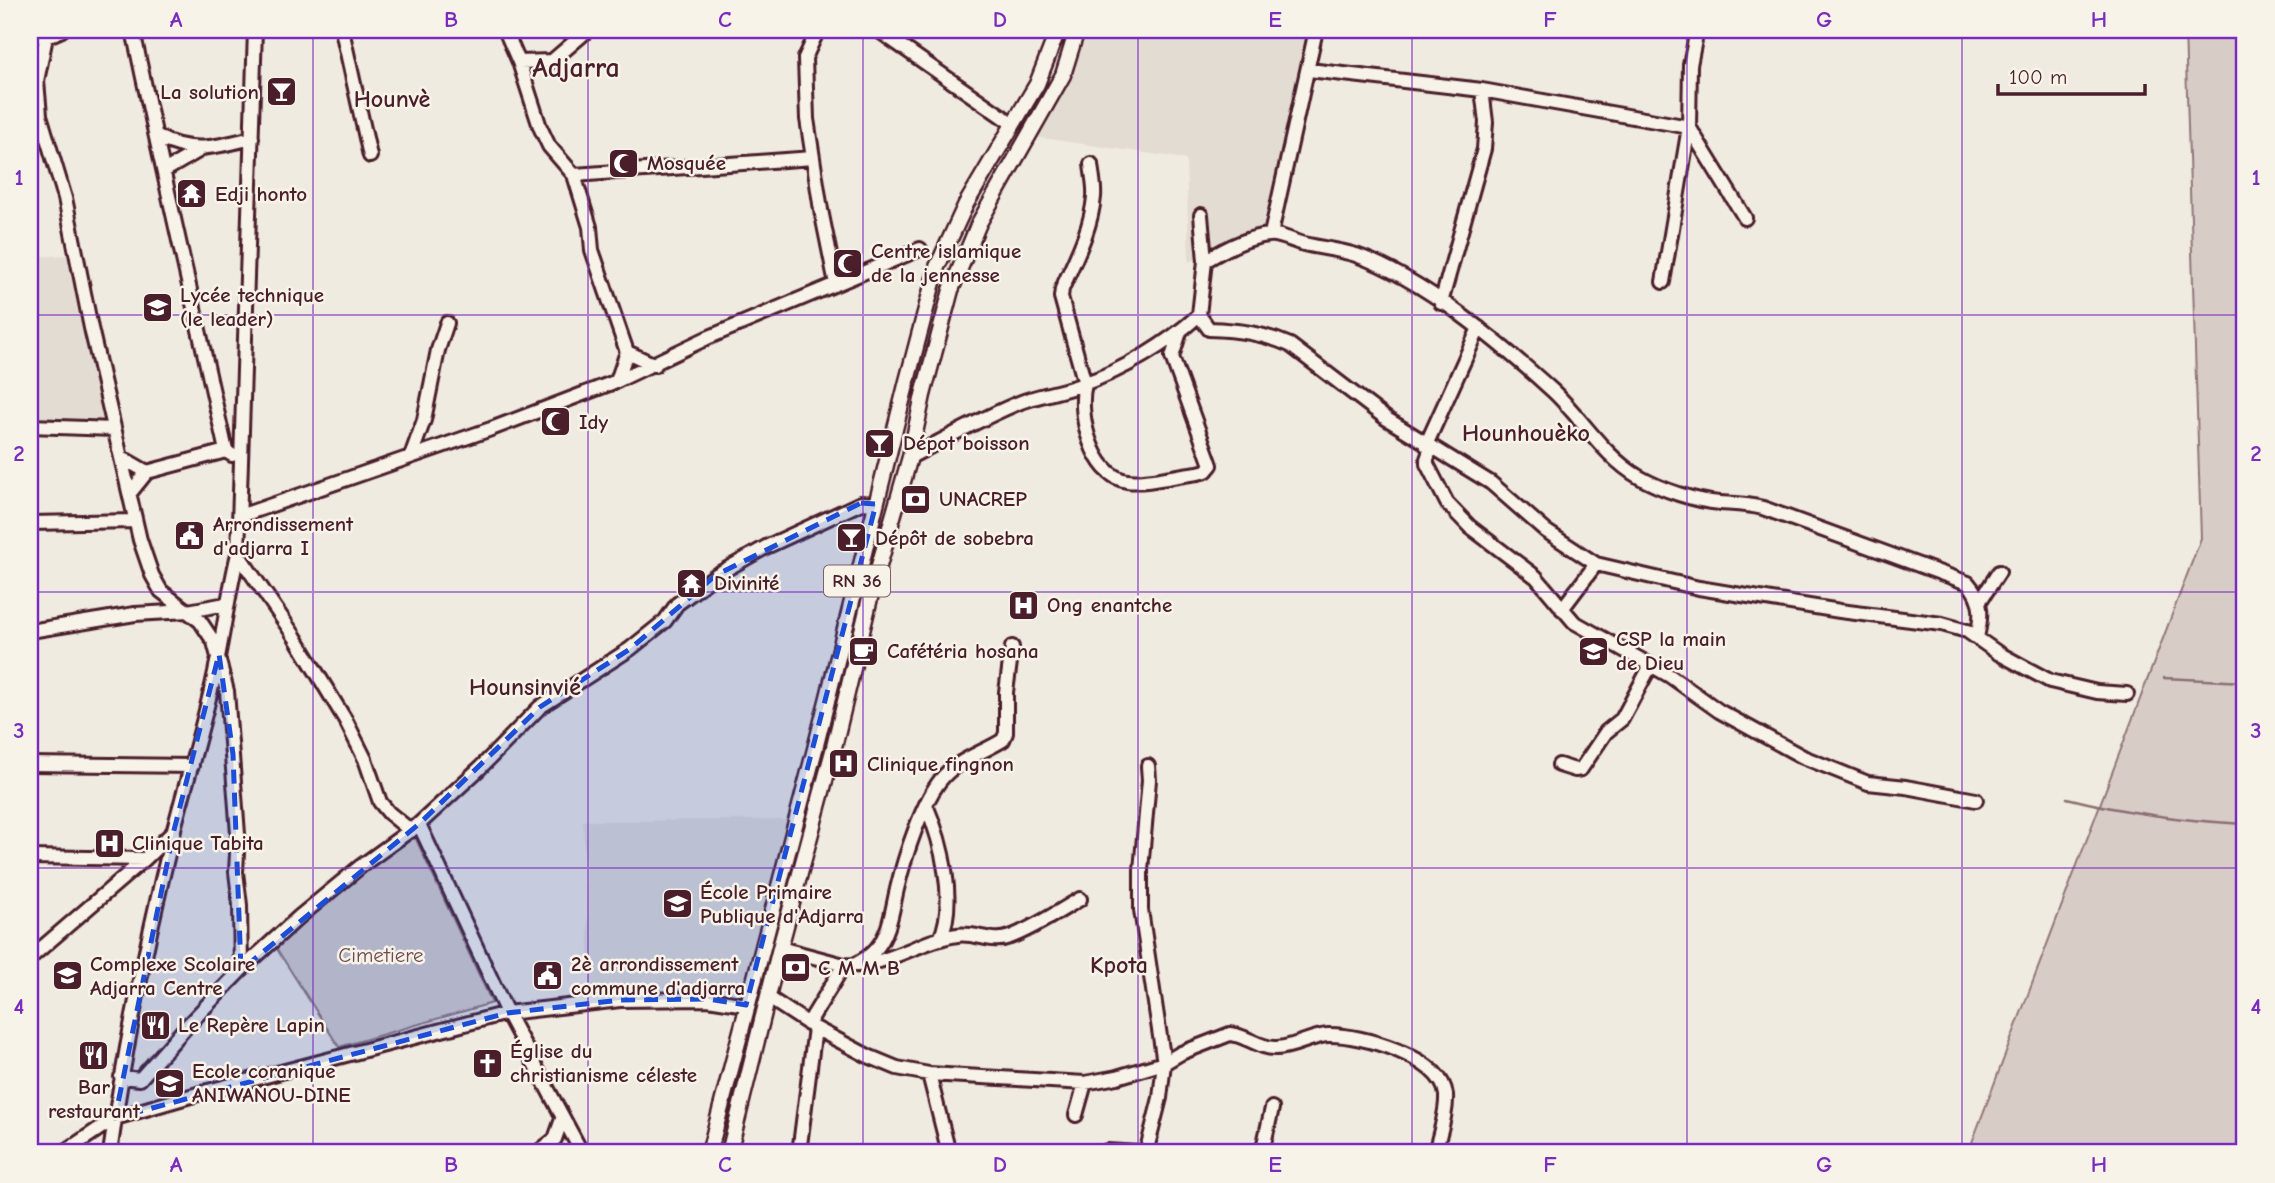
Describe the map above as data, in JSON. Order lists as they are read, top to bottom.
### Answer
{
  "streets": {
    "main road": ["RN 36"]
  },
  "districts": [
    "Adjarra",
    "Hounvè",
    "Hounhouèko",
    "Hounsinvié",
    "Kpota"
  ],
  "parks": ["Cimetiere"],
  "places": {
    "bar": ["La solution", "Dépot boisson", "Dépôt de sobebra"],
    "mosque": ["Mosquée", "Centre islamique de la jennesse", "Idy"],
    "temple": ["Edji honto", "Divinité"],
    "school or university": [
      "Lycée technique (le leader)",
      "CSP la main de Dieu",
      "École Primaire Publique d'Adjarra",
      "Complexe Scolaire Adjarra Centre",
      "Ecole coranique ANIWANOU-DINE"
    ],
    "bank": ["UNACREP", "C M M B"],
    "public building": ["Arrondissement d'adjarra I", "2è arrondissement commune d'adjarra"],
    "hospital": ["Ong enantche", "Clinique fingnon", "Clinique Tabita"],
    "cafe": ["Cafétéria hosana"],
    "restaurant": ["Le Repère Lapin", "Bar restaurant"],
    "church": ["Église du christianisme céleste"]
  },
  "scale_bar": "100 m",
  "grid": {
    "columns": [
      "A",
      "B",
      "C",
      "D",
      "E",
      "F",
      "G",
      "H"
    ],
    "rows": [
      "1",
      "2",
      "3",
      "4"
    ]
  }
}
